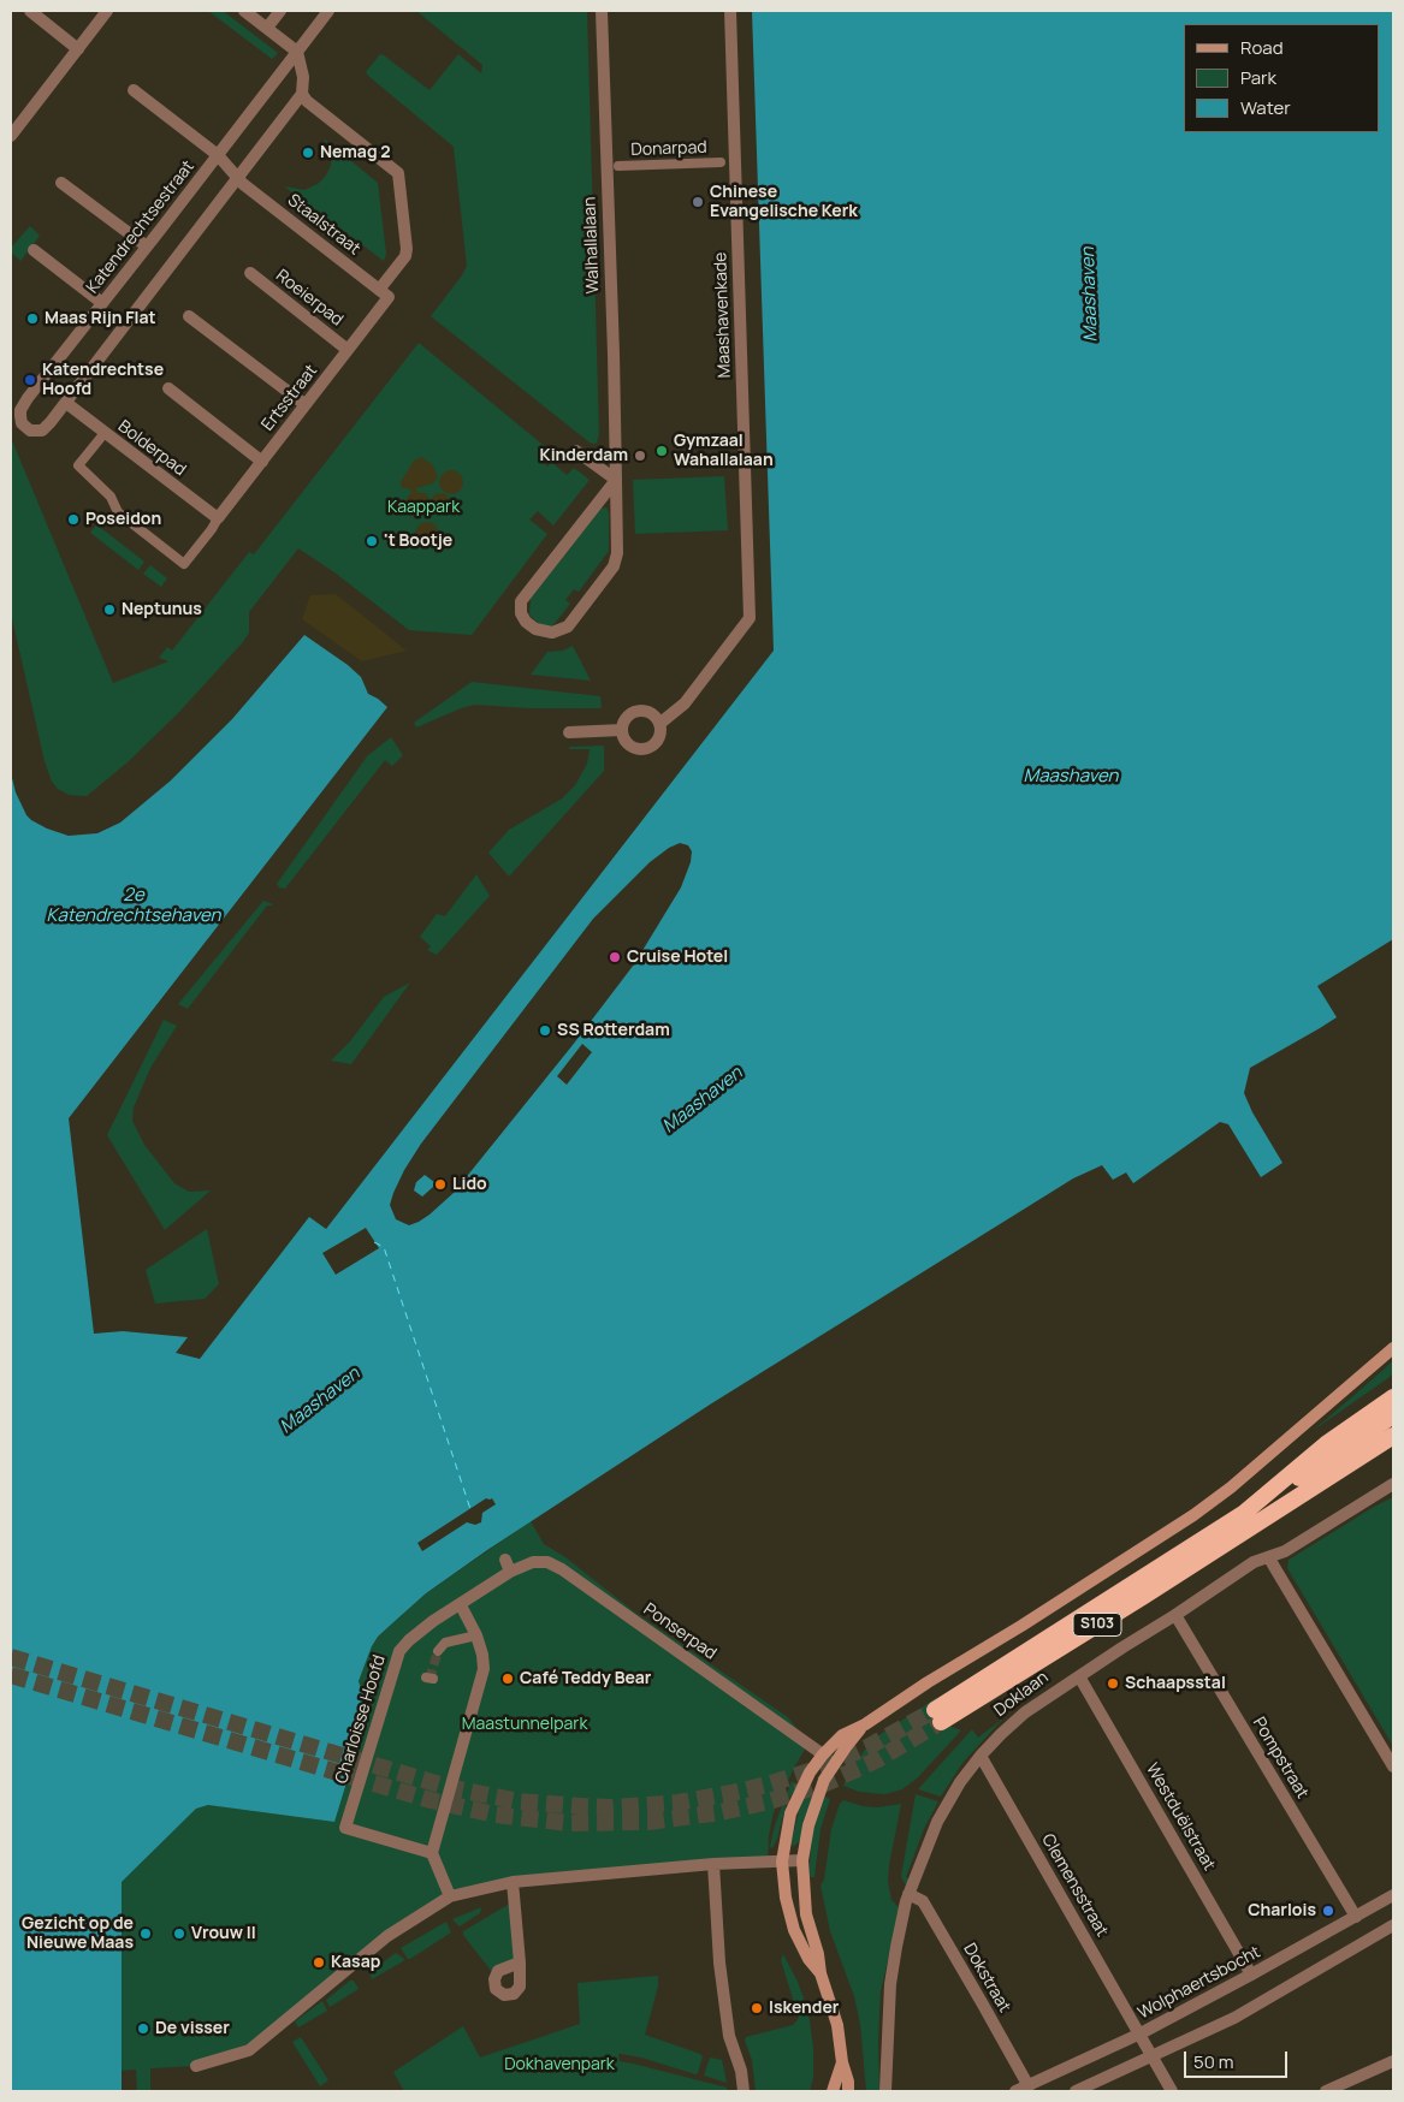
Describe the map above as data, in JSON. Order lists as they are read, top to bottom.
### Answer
{
  "streets": {
    "highway": ["S103", "Doklaan"],
    "street": [
      "Donarpad",
      "Staalstraat",
      "Katendrechtsestraat",
      "Walhallalaan",
      "Roeierpad",
      "Maashavenkade",
      "Ertsstraat",
      "Bolderpad",
      "Ponserpad",
      "Charloisse Hoofd",
      "Pompstraat",
      "Westduëlstraat",
      "Clemensstraat",
      "Dokstraat",
      "Wolphaertsbocht"
    ]
  },
  "crossings": [
    ["Staalstraat", "Katendrechtsestraat"],
    ["Staalstraat", "Ertsstraat"],
    ["Katendrechtsestraat", "Ertsstraat"],
    ["Katendrechtsestraat", "Bolderpad"],
    ["Roeierpad", "Ertsstraat"],
    ["Ertsstraat", "Bolderpad"],
    ["Ponserpad", "Charloisse Hoofd"],
    ["Doklaan", "Pompstraat"],
    ["Doklaan", "Westduëlstraat"],
    ["Doklaan", "Clemensstraat"],
    ["Doklaan", "Dokstraat"],
    ["Pompstraat", "Wolphaertsbocht"],
    ["Westduëlstraat", "Wolphaertsbocht"],
    ["Clemensstraat", "Wolphaertsbocht"],
    ["Dokstraat", "Wolphaertsbocht"]
  ],
  "water": ["Maashaven", "2e Katendrechtsehaven"],
  "parks": ["Kaappark", "Maastunnelpark", "Dokhavenpark"],
  "places": [
    "Nemag 2",
    "Chinese Evangelische Kerk",
    "Maas Rijn Flat",
    "Katendrechtse Hoofd",
    "Gymzaal Wahallalaan",
    "Kinderdam",
    "Poseidon",
    "'t Bootje",
    "Neptunus",
    "Cruise Hotel",
    "SS Rotterdam",
    "Lido",
    "Café Teddy Bear",
    "Schaapsstal",
    "Charlois",
    "Gezicht op de Nieuwe Maas",
    "Vrouw II",
    "Kasap",
    "Iskender",
    "De visser"
  ],
  "legend": ["Road", "Park", "Water"],
  "scale_bar": "50 m"
}
